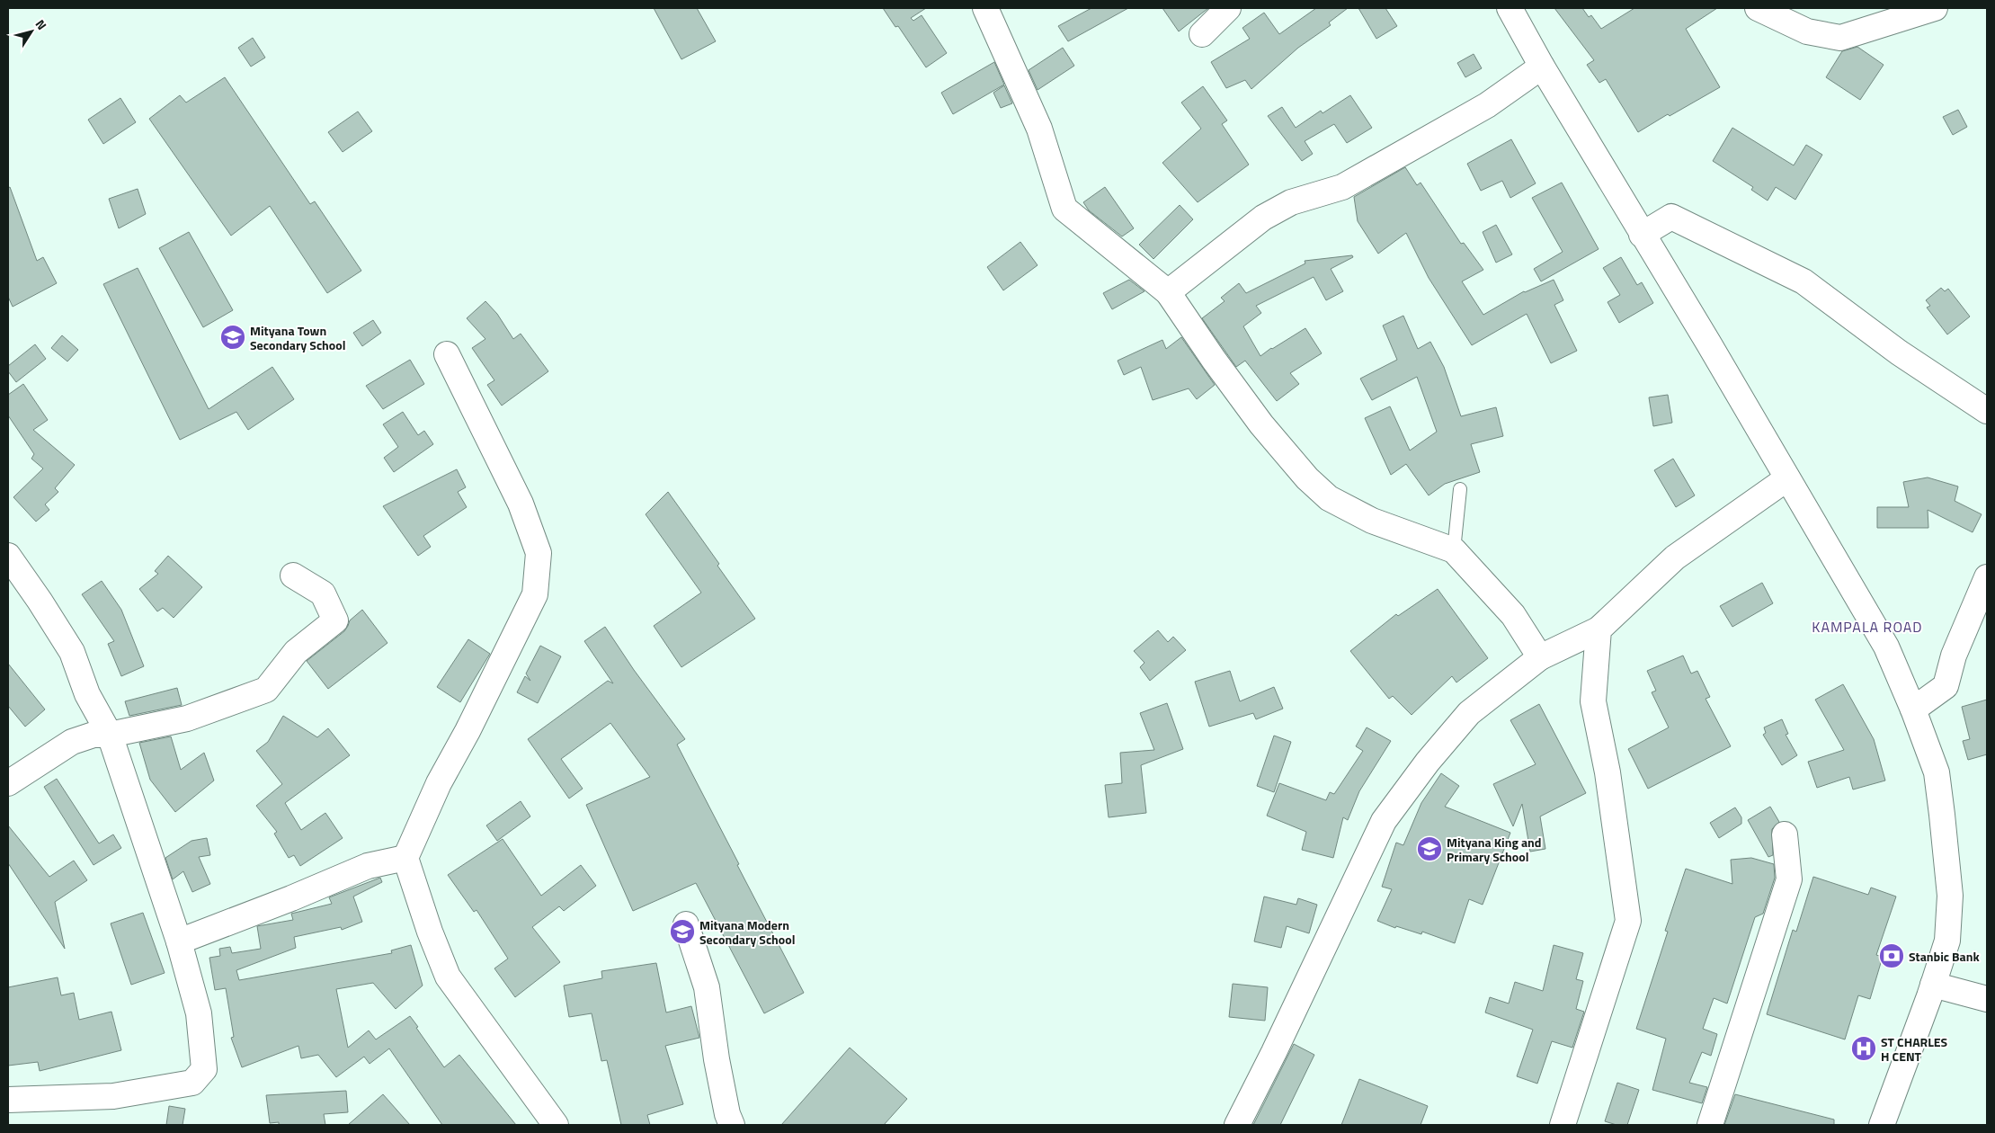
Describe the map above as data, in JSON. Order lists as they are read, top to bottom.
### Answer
{
  "districts": ["KAMPALA ROAD"],
  "places": {
    "school or university": ["Mityana Town Secondary School", "Mityana King and Primary School", "Mityana Modern Secondary School"],
    "bank": ["Stanbic Bank"],
    "hospital": ["ST CHARLES H CENT"]
  },
  "north": "top right"
}
